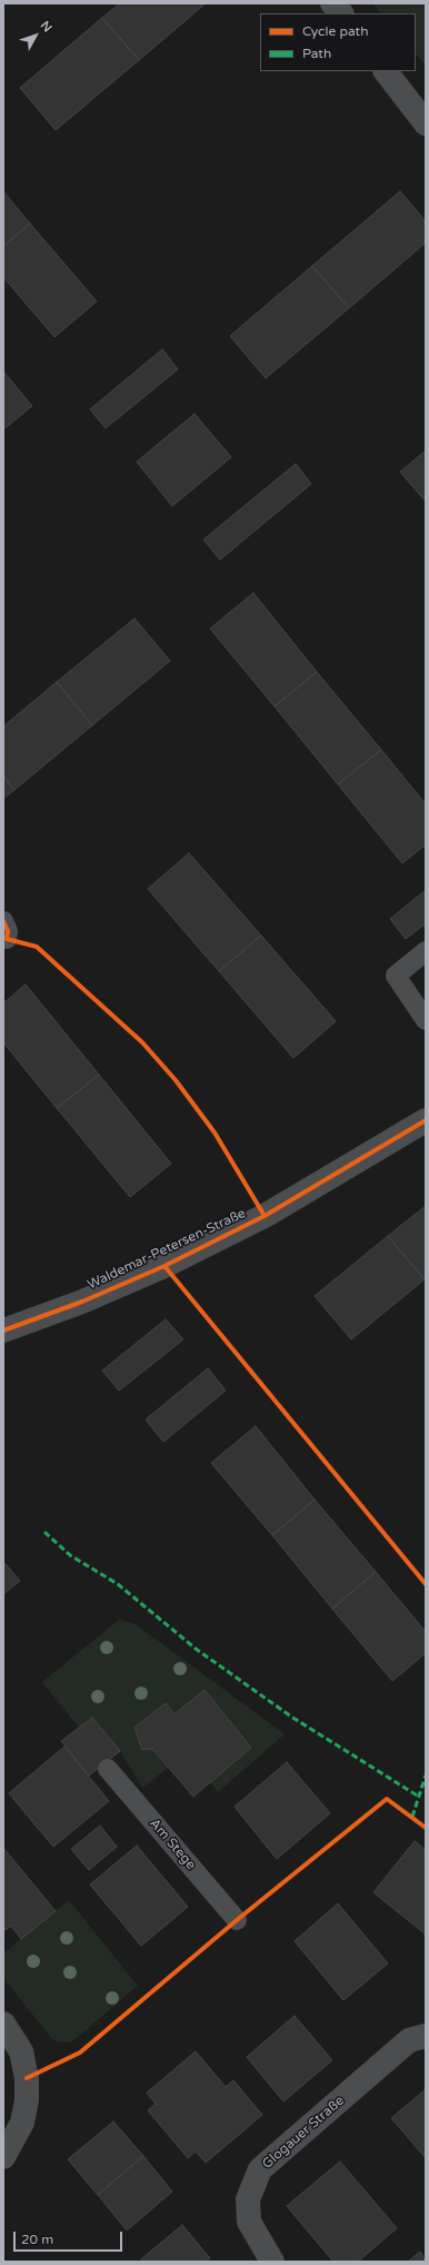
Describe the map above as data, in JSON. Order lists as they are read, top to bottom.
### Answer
{
  "streets": {
    "street": ["Waldemar-Petersen-Straße", "Glogauer Straße"],
    "lane": ["Am Stege"]
  },
  "legend": ["Cycle path", "Path"],
  "scale_bar": "20 m",
  "north": "top right"
}
